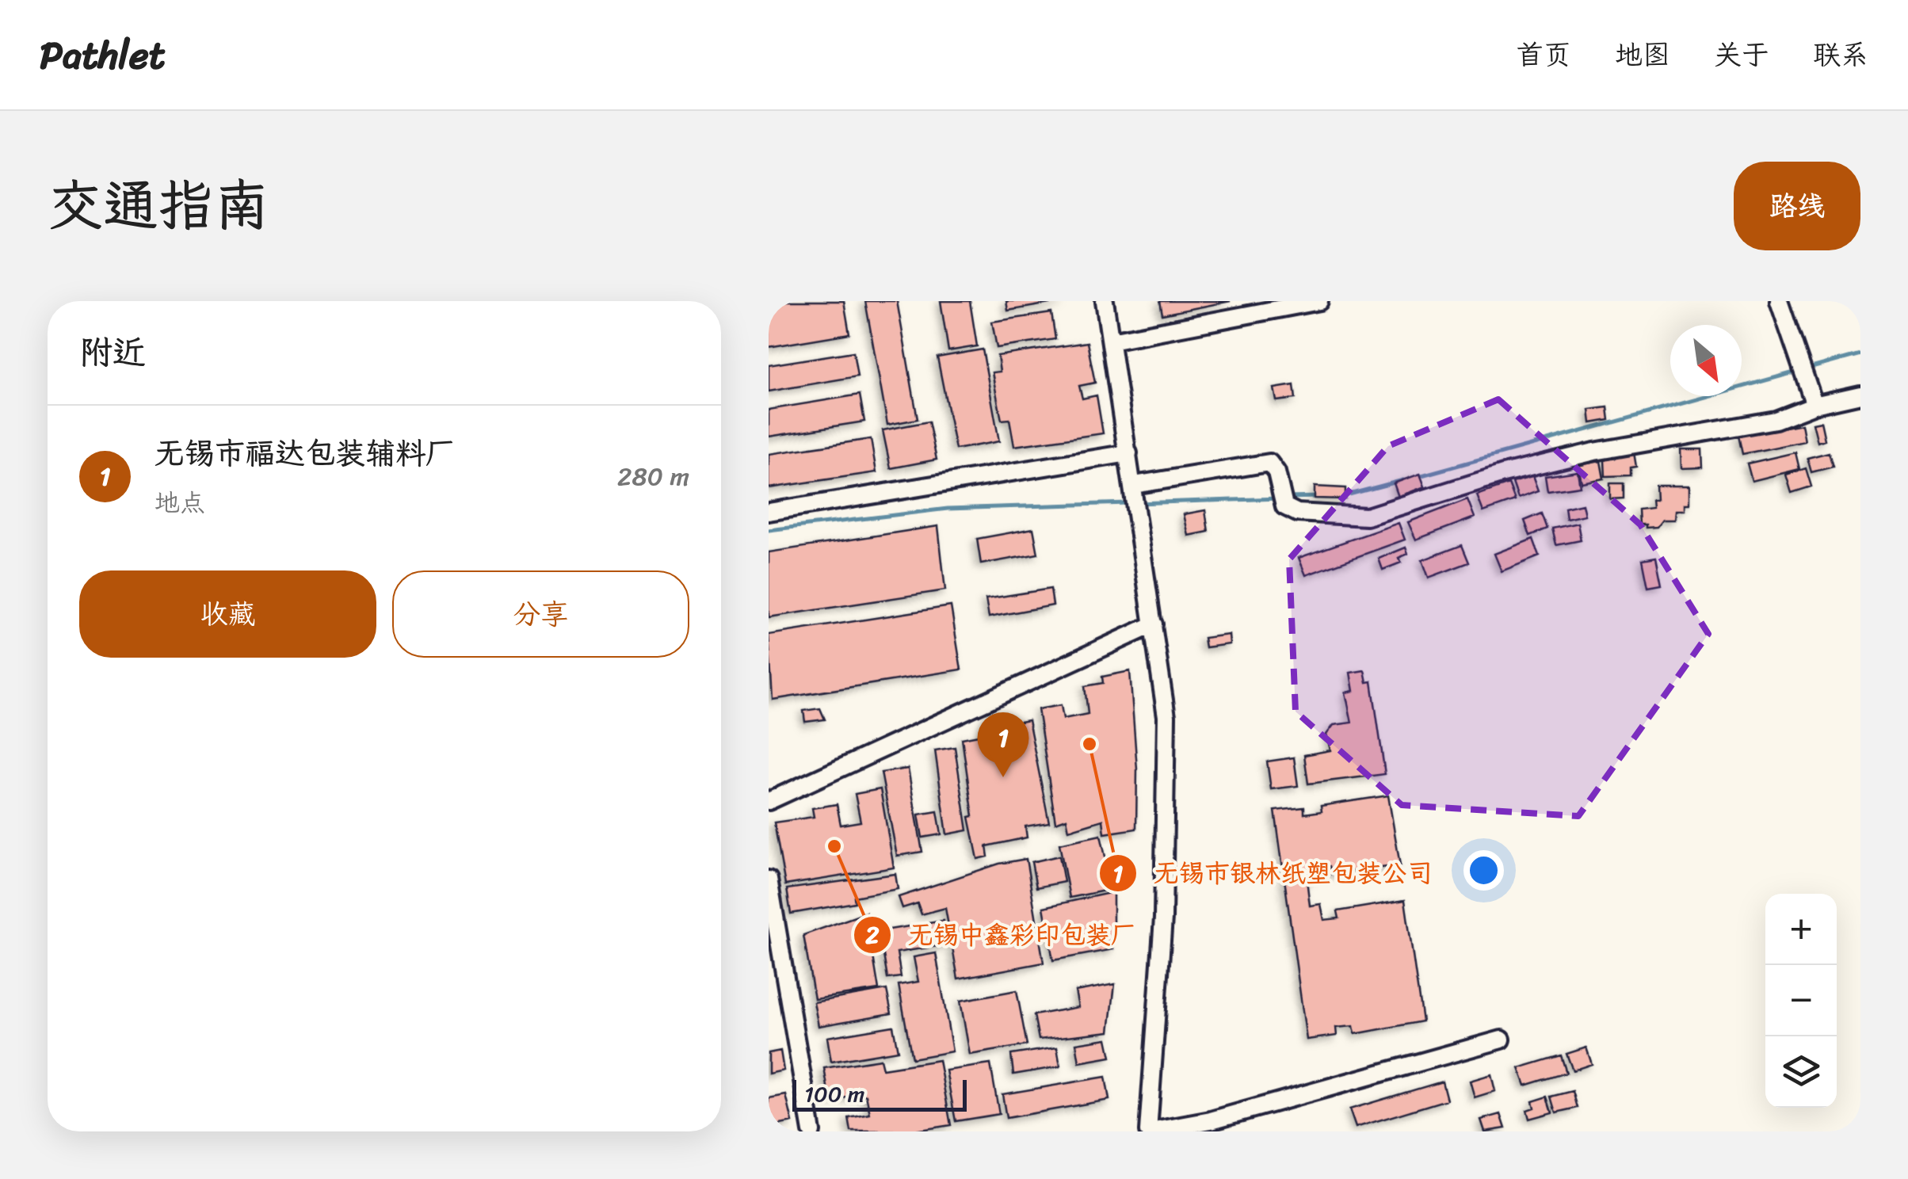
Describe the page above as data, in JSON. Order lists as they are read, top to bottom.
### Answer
{
  "places": ["无锡市银林纸塑包装公司", "无锡中鑫彩印包装厂"],
  "scale_bar": "100 m",
  "north": "bottom right",
  "page": {
    "header": "Pathlet",
    "nav": [
      "首页",
      "地图",
      "关于",
      "联系"
    ],
    "title": "交通指南",
    "buttons": [
      "路线",
      ["收藏", "分享"]
    ],
    "heading": "附近",
    "list": [
      {
        "mark": "1",
        "name": "无锡市福达包装辅料厂",
        "note": "地点",
        "value": "280 m"
      }
    ],
    "pins": "1",
    "map_buttons": ["+", "−"],
    "scale": "100 m"
  }
}
